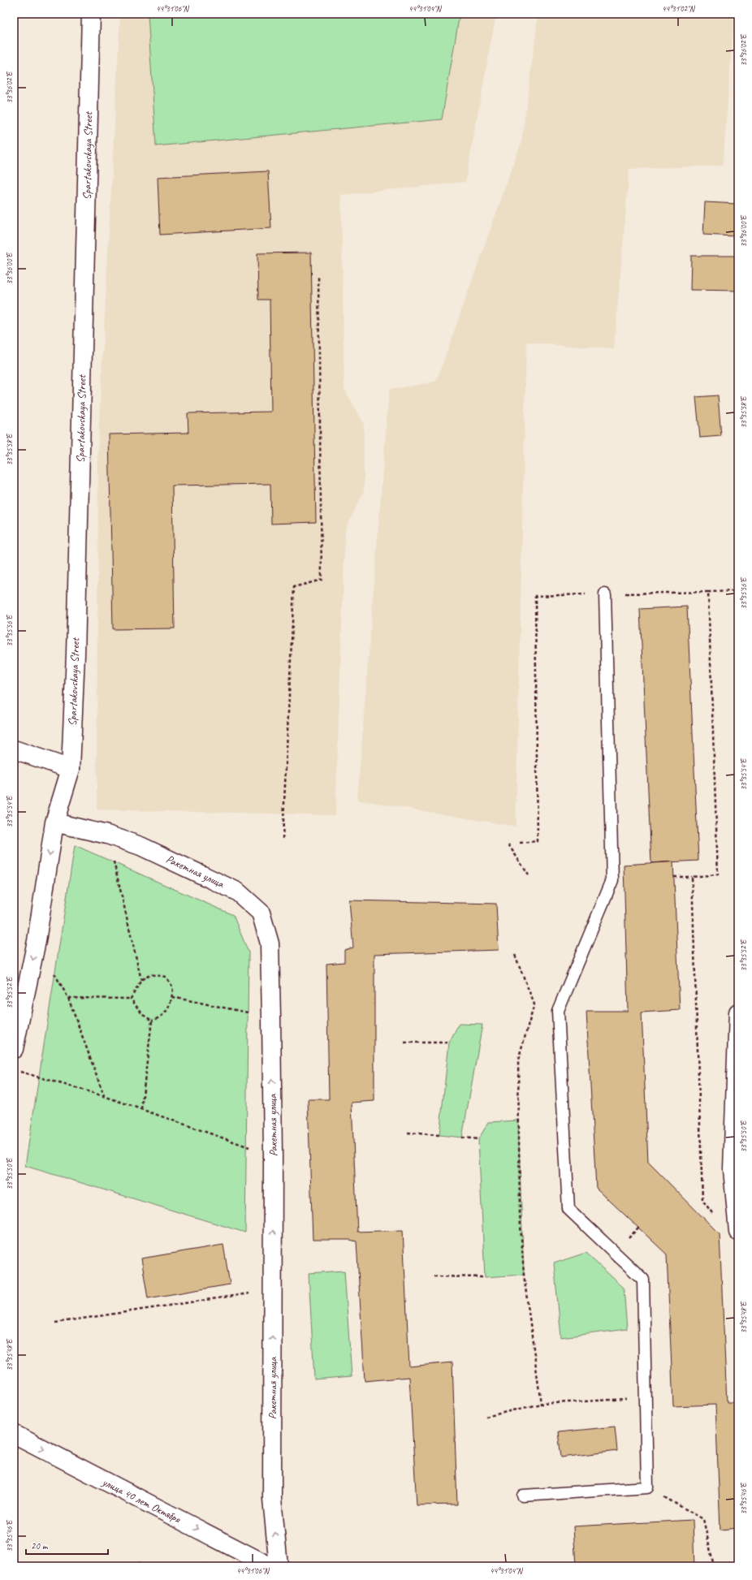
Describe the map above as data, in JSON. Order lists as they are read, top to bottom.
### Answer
{
  "streets": {
    "main road": ["Spartakovskaya Street", "Ракетная улица", "улица 40 лет Октября"]
  },
  "crossings": [
    ["Spartakovskaya Street", "Ракетная улица"]
  ],
  "one_way": ["Ракетная улица", "улица 40 лет Октября"],
  "scale_bar": "20 m",
  "coordinates": [
    "44°31'06\"N",
    "44°31'04\"N",
    "44°31'02\"N",
    "33°36'02\"E",
    "33°36'00\"E",
    "33°35'58\"E",
    "33°35'56\"E",
    "33°35'54\"E",
    "33°35'52\"E",
    "33°35'50\"E",
    "33°35'48\"E",
    "33°35'46\"E"
  ]
}
